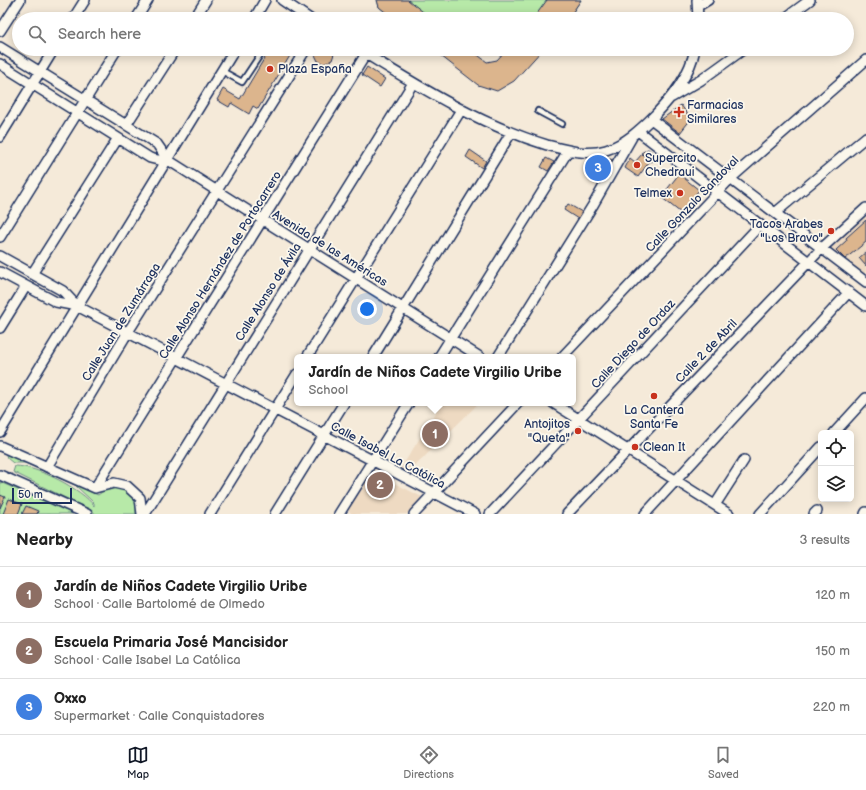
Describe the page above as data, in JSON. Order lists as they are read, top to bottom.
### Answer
{
  "streets": {
    "street": [
      "Calle Gonzalo Sandoval",
      "Avenida de las Américas",
      "Calle Alonso Hernández de Portocarrero",
      "Calle Alonso de Ávila",
      "Calle Juan de Zumárraga",
      "Calle Diego de Ordaz",
      "Calle 2 de Abril",
      "Calle Isabel La Católica"
    ]
  },
  "crossings": [
    ["Avenida de las Américas", "Calle Alonso Hernández de Portocarrero"],
    ["Avenida de las Américas", "Calle Alonso de Ávila"],
    ["Avenida de las Américas", "Calle Juan de Zumárraga"],
    ["Calle Alonso Hernández de Portocarrero", "Calle Isabel La Católica"],
    ["Calle Alonso de Ávila", "Calle Isabel La Católica"],
    ["Calle Juan de Zumárraga", "Calle Isabel La Católica"]
  ],
  "places": {
    "other": [
      "Plaza España",
      "Supercito Chedraui",
      "Telmex",
      "Tacos Arabes \"Los Bravo\"",
      "La Cantera Santa Fe",
      "Antojitos \"Queta\"",
      "Clean It"
    ],
    "health": ["Farmacias Similares"]
  },
  "scale_bar": "50 m",
  "page": {
    "search": "Search here",
    "pins": ["3", "1", "2"],
    "popup": ["Jardín de Niños Cadete Virgilio Uribe", "School"],
    "scale": "50 m",
    "heading": ["Nearby", "3 results"],
    "list": [
      {
        "mark": "1",
        "name": "Jardín de Niños Cadete Virgilio Uribe",
        "note": "School · Calle Bartolomé de Olmedo",
        "value": "120 m"
      },
      {
        "mark": "2",
        "name": "Escuela Primaria José Mancisidor",
        "note": "School · Calle Isabel La Católica",
        "value": "150 m"
      },
      {
        "mark": "3",
        "name": "Oxxo",
        "note": "Supermarket · Calle Conquistadores",
        "value": "220 m"
      }
    ],
    "nav": ["Map", "Directions", "Saved"]
  }
}
